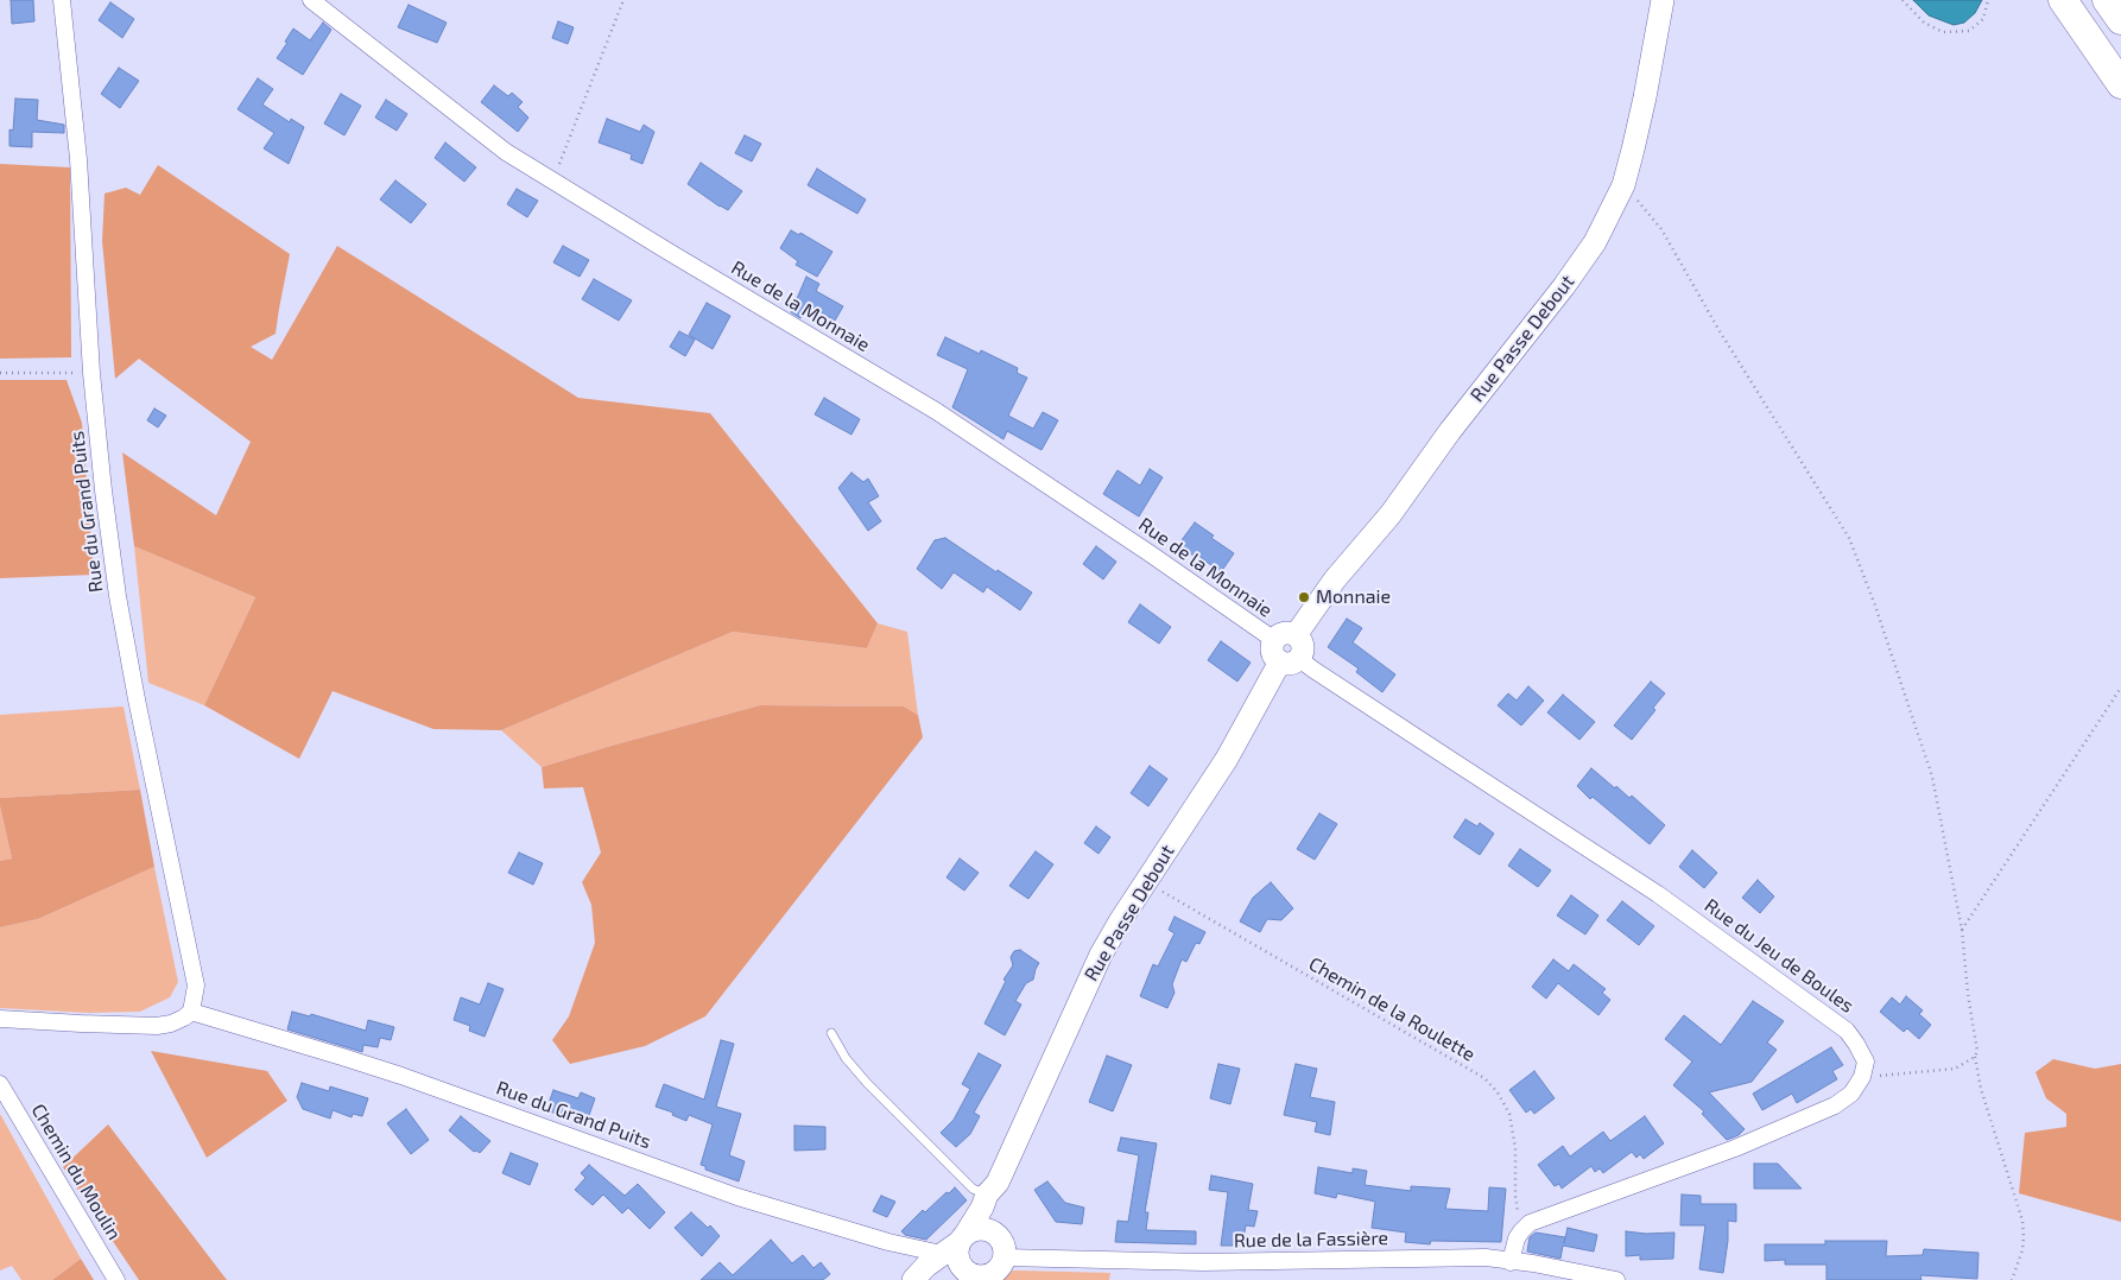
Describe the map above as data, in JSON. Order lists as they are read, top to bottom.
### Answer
{
  "streets": {
    "main road": ["Rue Passe Debout"],
    "street": [
      "Rue de la Monnaie",
      "Rue du Grand Puits",
      "Rue du Jeu de Boules",
      "Chemin du Moulin",
      "Rue de la Fassière"
    ],
    "path": ["Chemin de la Roulette"]
  },
  "crossings": [
    ["Rue de la Monnaie", "Rue Passe Debout"],
    ["Rue de la Monnaie", "Rue du Jeu de Boules"],
    ["Rue Passe Debout", "Rue du Grand Puits"],
    ["Rue Passe Debout", "Rue du Jeu de Boules"],
    ["Rue Passe Debout", "Chemin de la Roulette"],
    ["Rue Passe Debout", "Rue de la Fassière"],
    ["Rue du Grand Puits", "Rue de la Fassière"]
  ],
  "places": ["Monnaie"]
}
